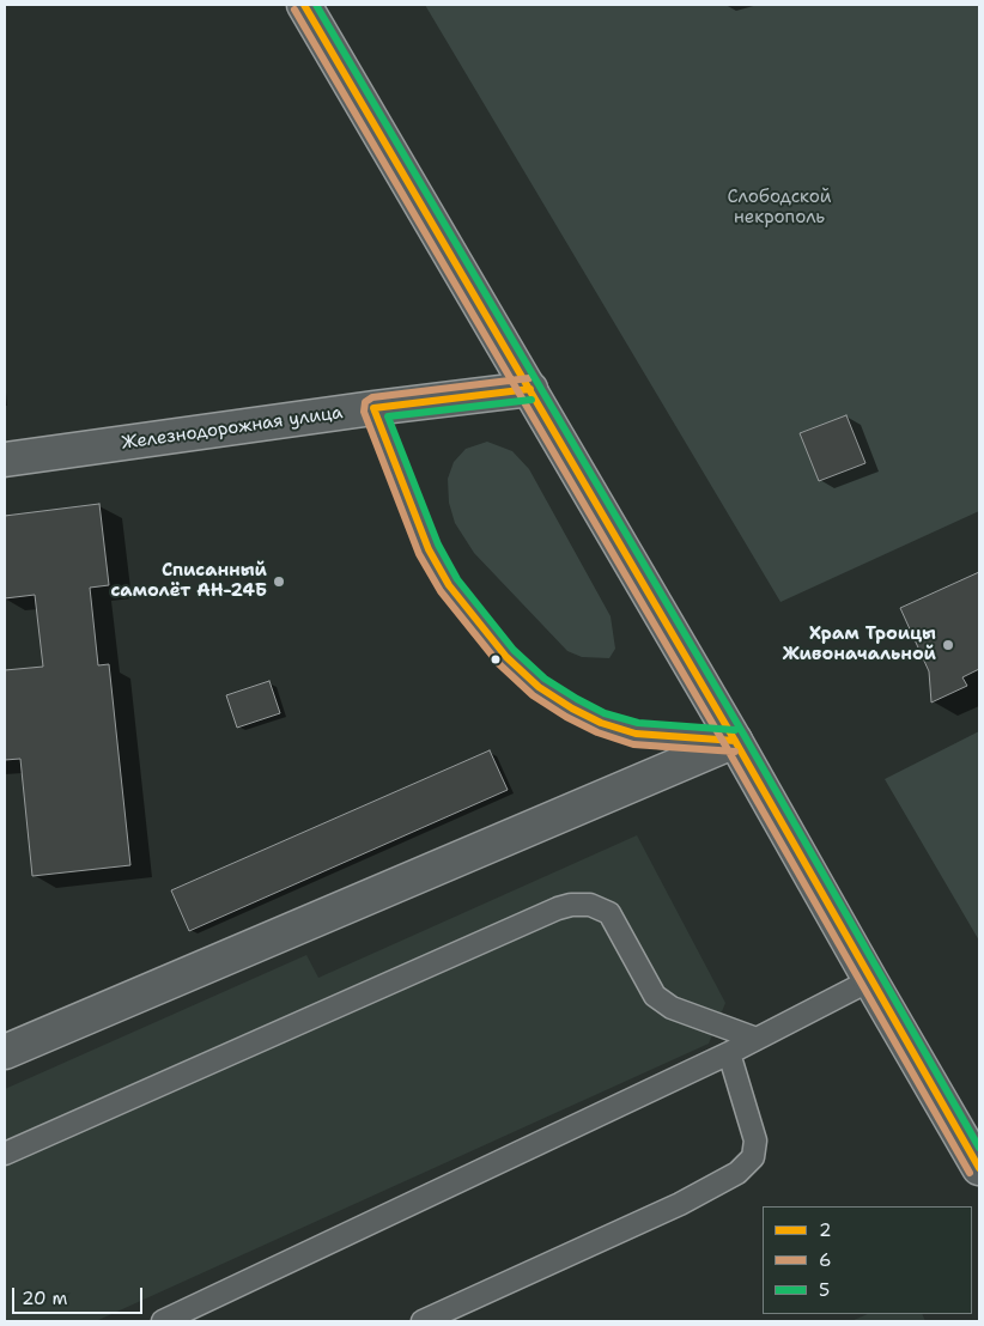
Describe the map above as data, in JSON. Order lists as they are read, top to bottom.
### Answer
{
  "streets": {
    "main road": ["Железнодорожная улица"]
  },
  "parks": ["Слободской некрополь"],
  "places": ["Списанный самолёт АН-24Б", "Храм Троицы Живоначальной"],
  "lines": ["transit line 2", "transit line 5", "transit line 6"],
  "legend": ["2", "6", "5"],
  "scale_bar": "20 m"
}
